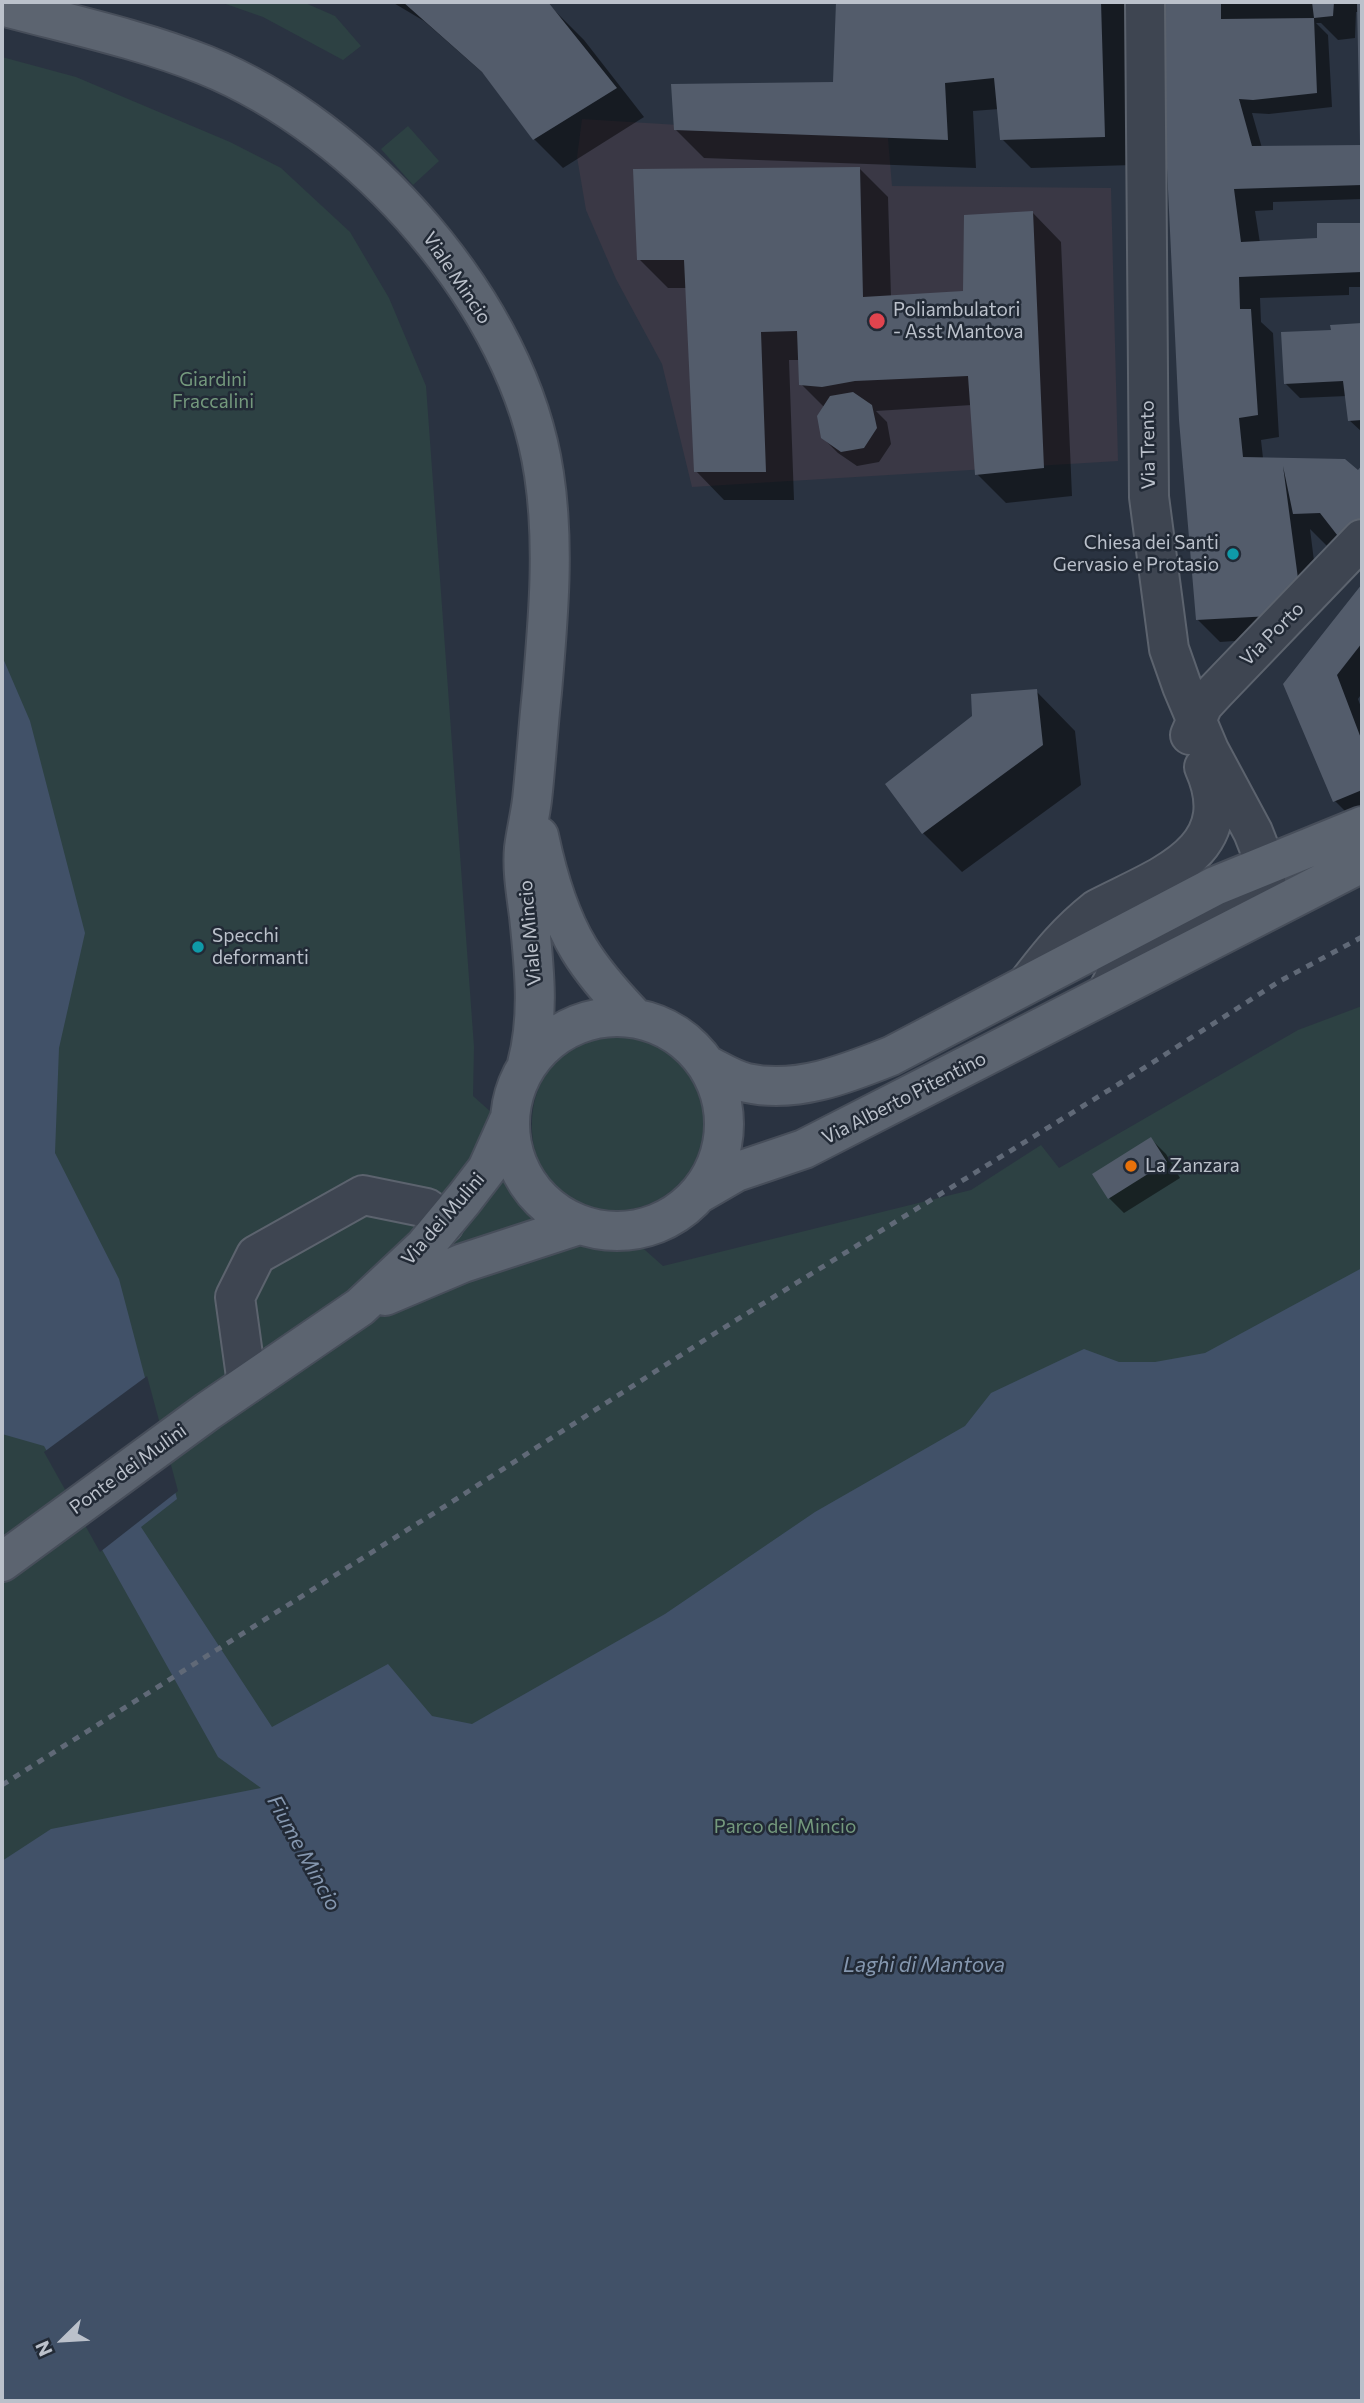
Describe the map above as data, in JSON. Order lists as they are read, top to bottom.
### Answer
{
  "streets": {
    "main road": [
      "Viale Mincio",
      "Via Alberto Pitentino",
      "Via dei Mulini",
      "Ponte dei Mulini"
    ],
    "street": ["Via Trento", "Via Porto"]
  },
  "crossings": [
    ["Viale Mincio", "Via Alberto Pitentino"],
    ["Viale Mincio", "Via dei Mulini"],
    ["Via Trento", "Via Porto"],
    ["Via Trento", "Via Alberto Pitentino"],
    ["Via Alberto Pitentino", "Via dei Mulini"],
    ["Via dei Mulini", "Ponte dei Mulini"]
  ],
  "water": ["Fiume Mincio", "Laghi di Mantova"],
  "parks": ["Giardini Fraccalini", "Parco del Mincio"],
  "places": [
    "Poliambulatori - Asst Mantova",
    "Chiesa dei Santi Gervasio e Protasio",
    "Specchi deformanti",
    "La Zanzara"
  ],
  "north": "bottom left"
}
